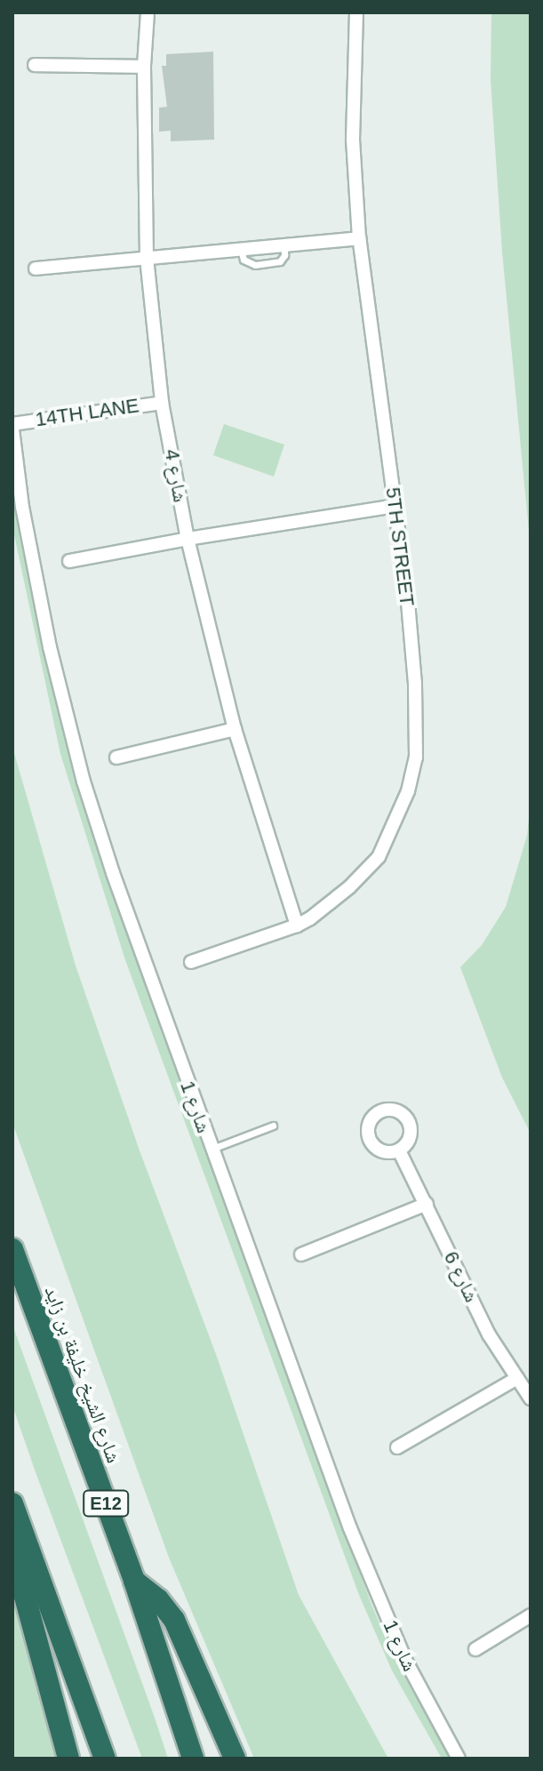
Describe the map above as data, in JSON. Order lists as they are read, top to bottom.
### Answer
{
  "streets": {
    "highway": ["شارع الشيخ خليفة بن زايد", "E12"],
    "street": [
      "14TH LANE",
      "شارع 4",
      "5TH STREET",
      "شارع 1",
      "شارع 6"
    ]
  },
  "crossings": [
    ["14TH LANE", "شارع 4"],
    ["شارع 4", "5TH STREET"]
  ]
}
